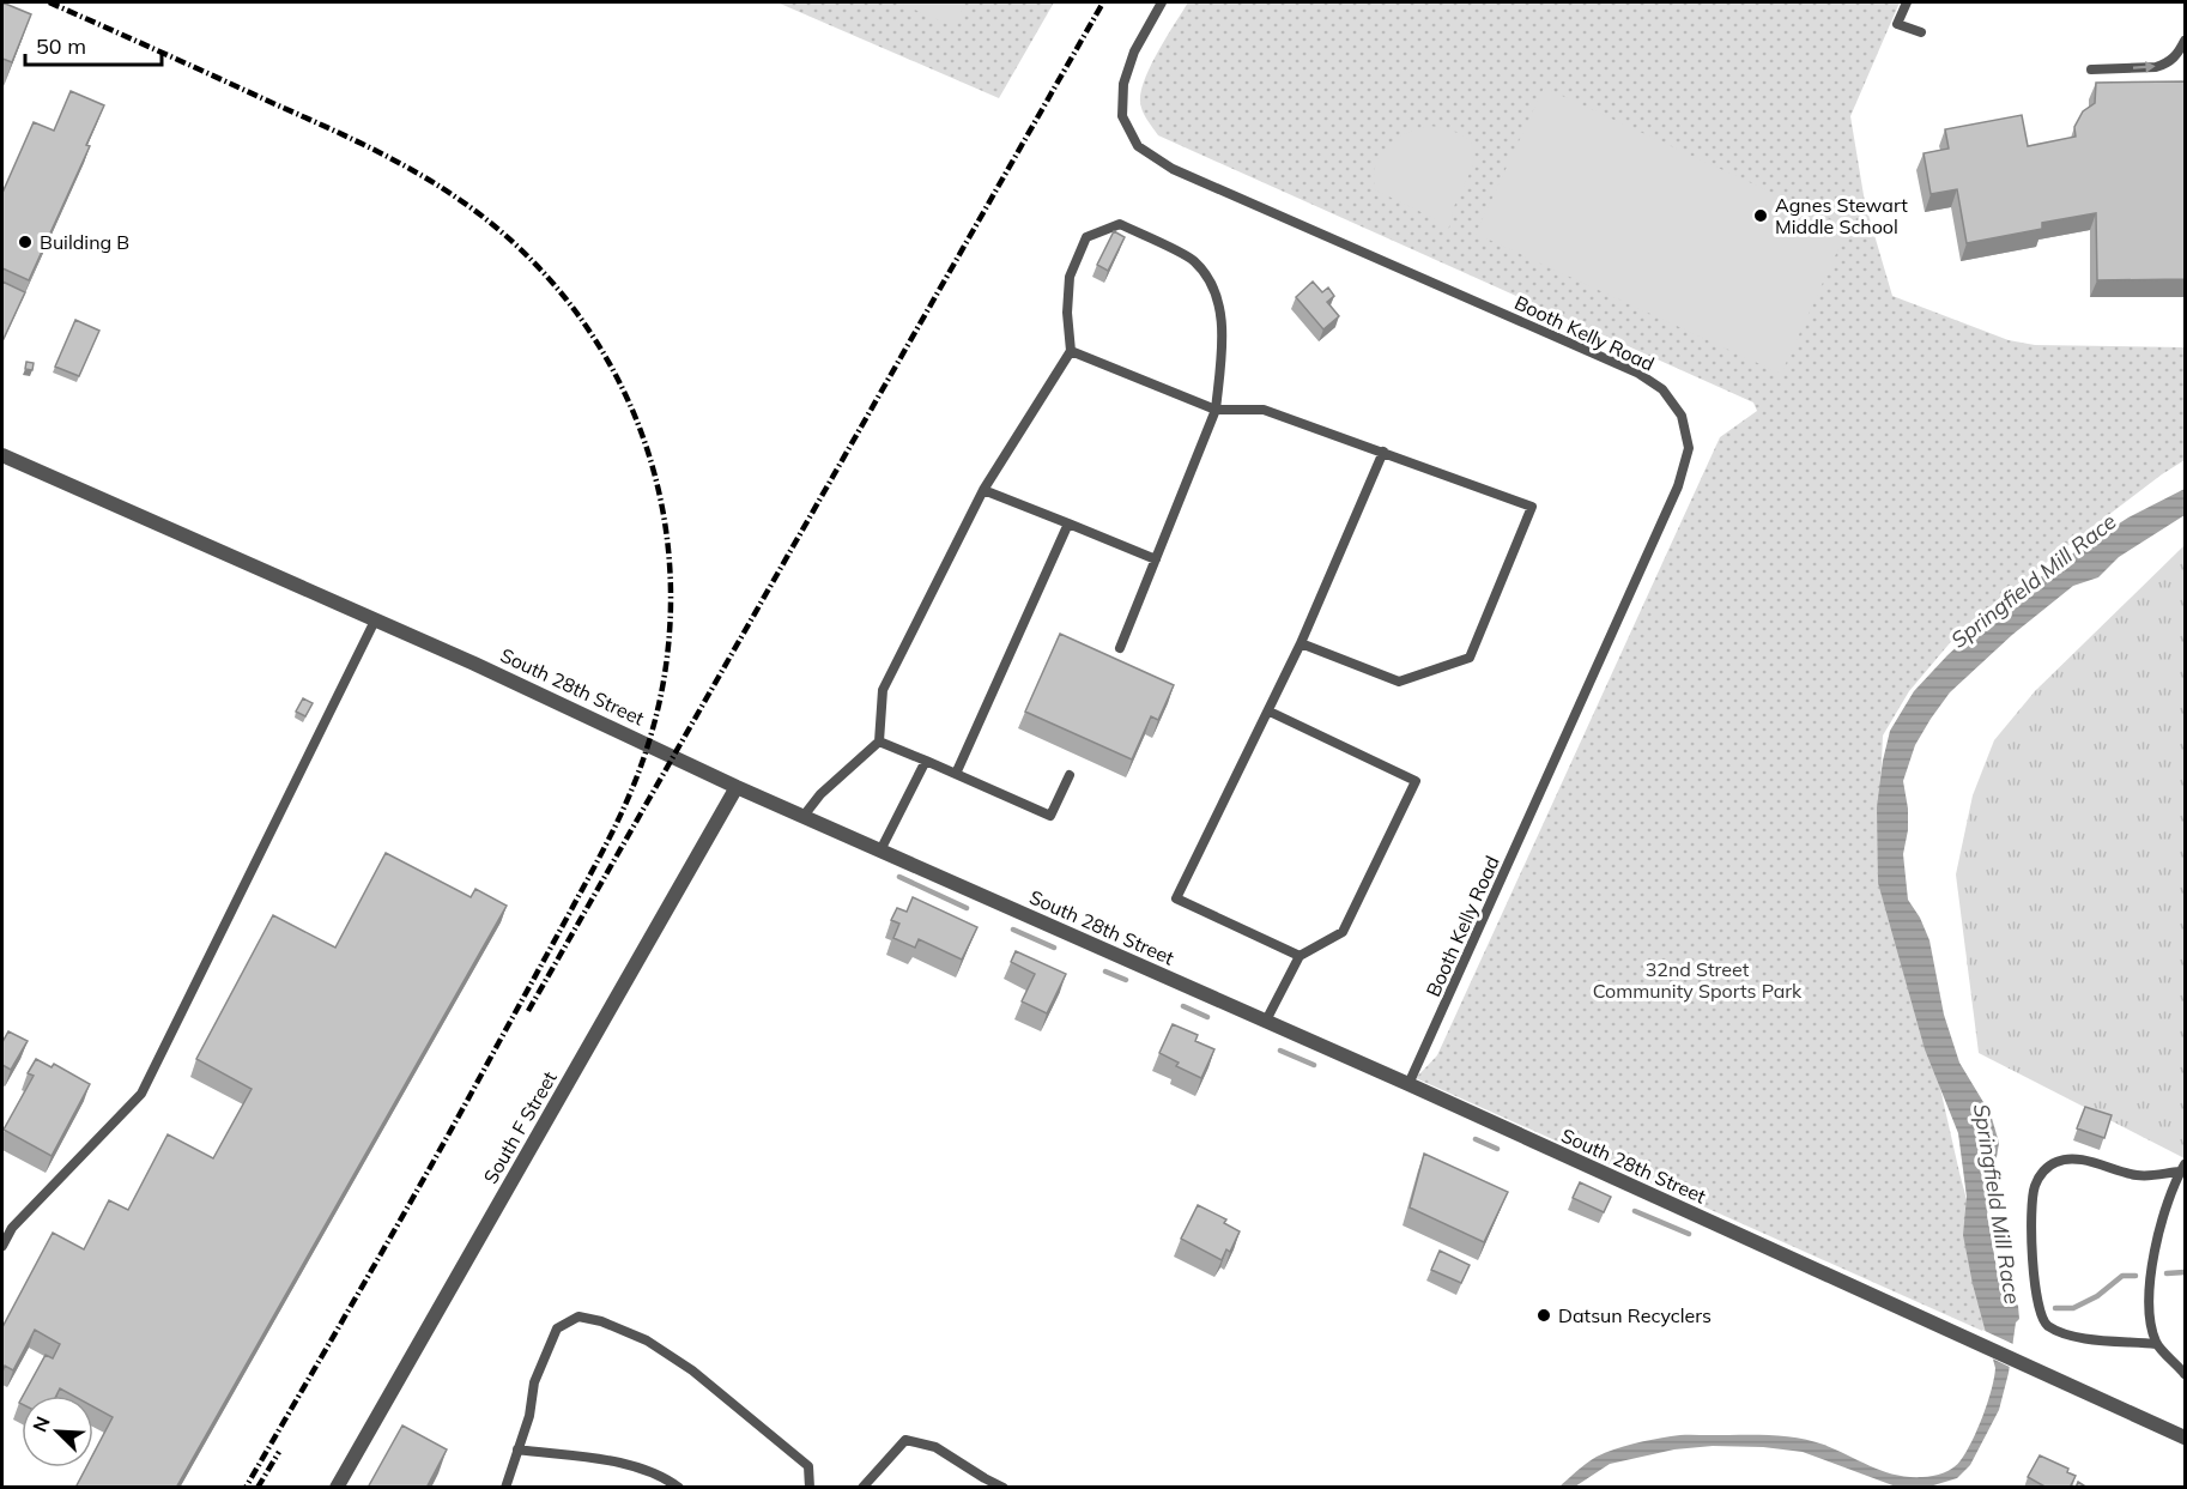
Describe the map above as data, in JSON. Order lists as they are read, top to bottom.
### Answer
{
  "streets": {
    "street": ["South 28th Street", "South F Street"],
    "lane": ["Booth Kelly Road"]
  },
  "crossings": [
    ["Booth Kelly Road", "South 28th Street"],
    ["South 28th Street", "South F Street"]
  ],
  "water": ["Springfield Mill Race"],
  "parks": ["32nd Street Community Sports Park"],
  "places": ["Agnes Stewart Middle School", "Building B", "Datsun Recyclers"],
  "scale_bar": "50 m",
  "north": "top left"
}
